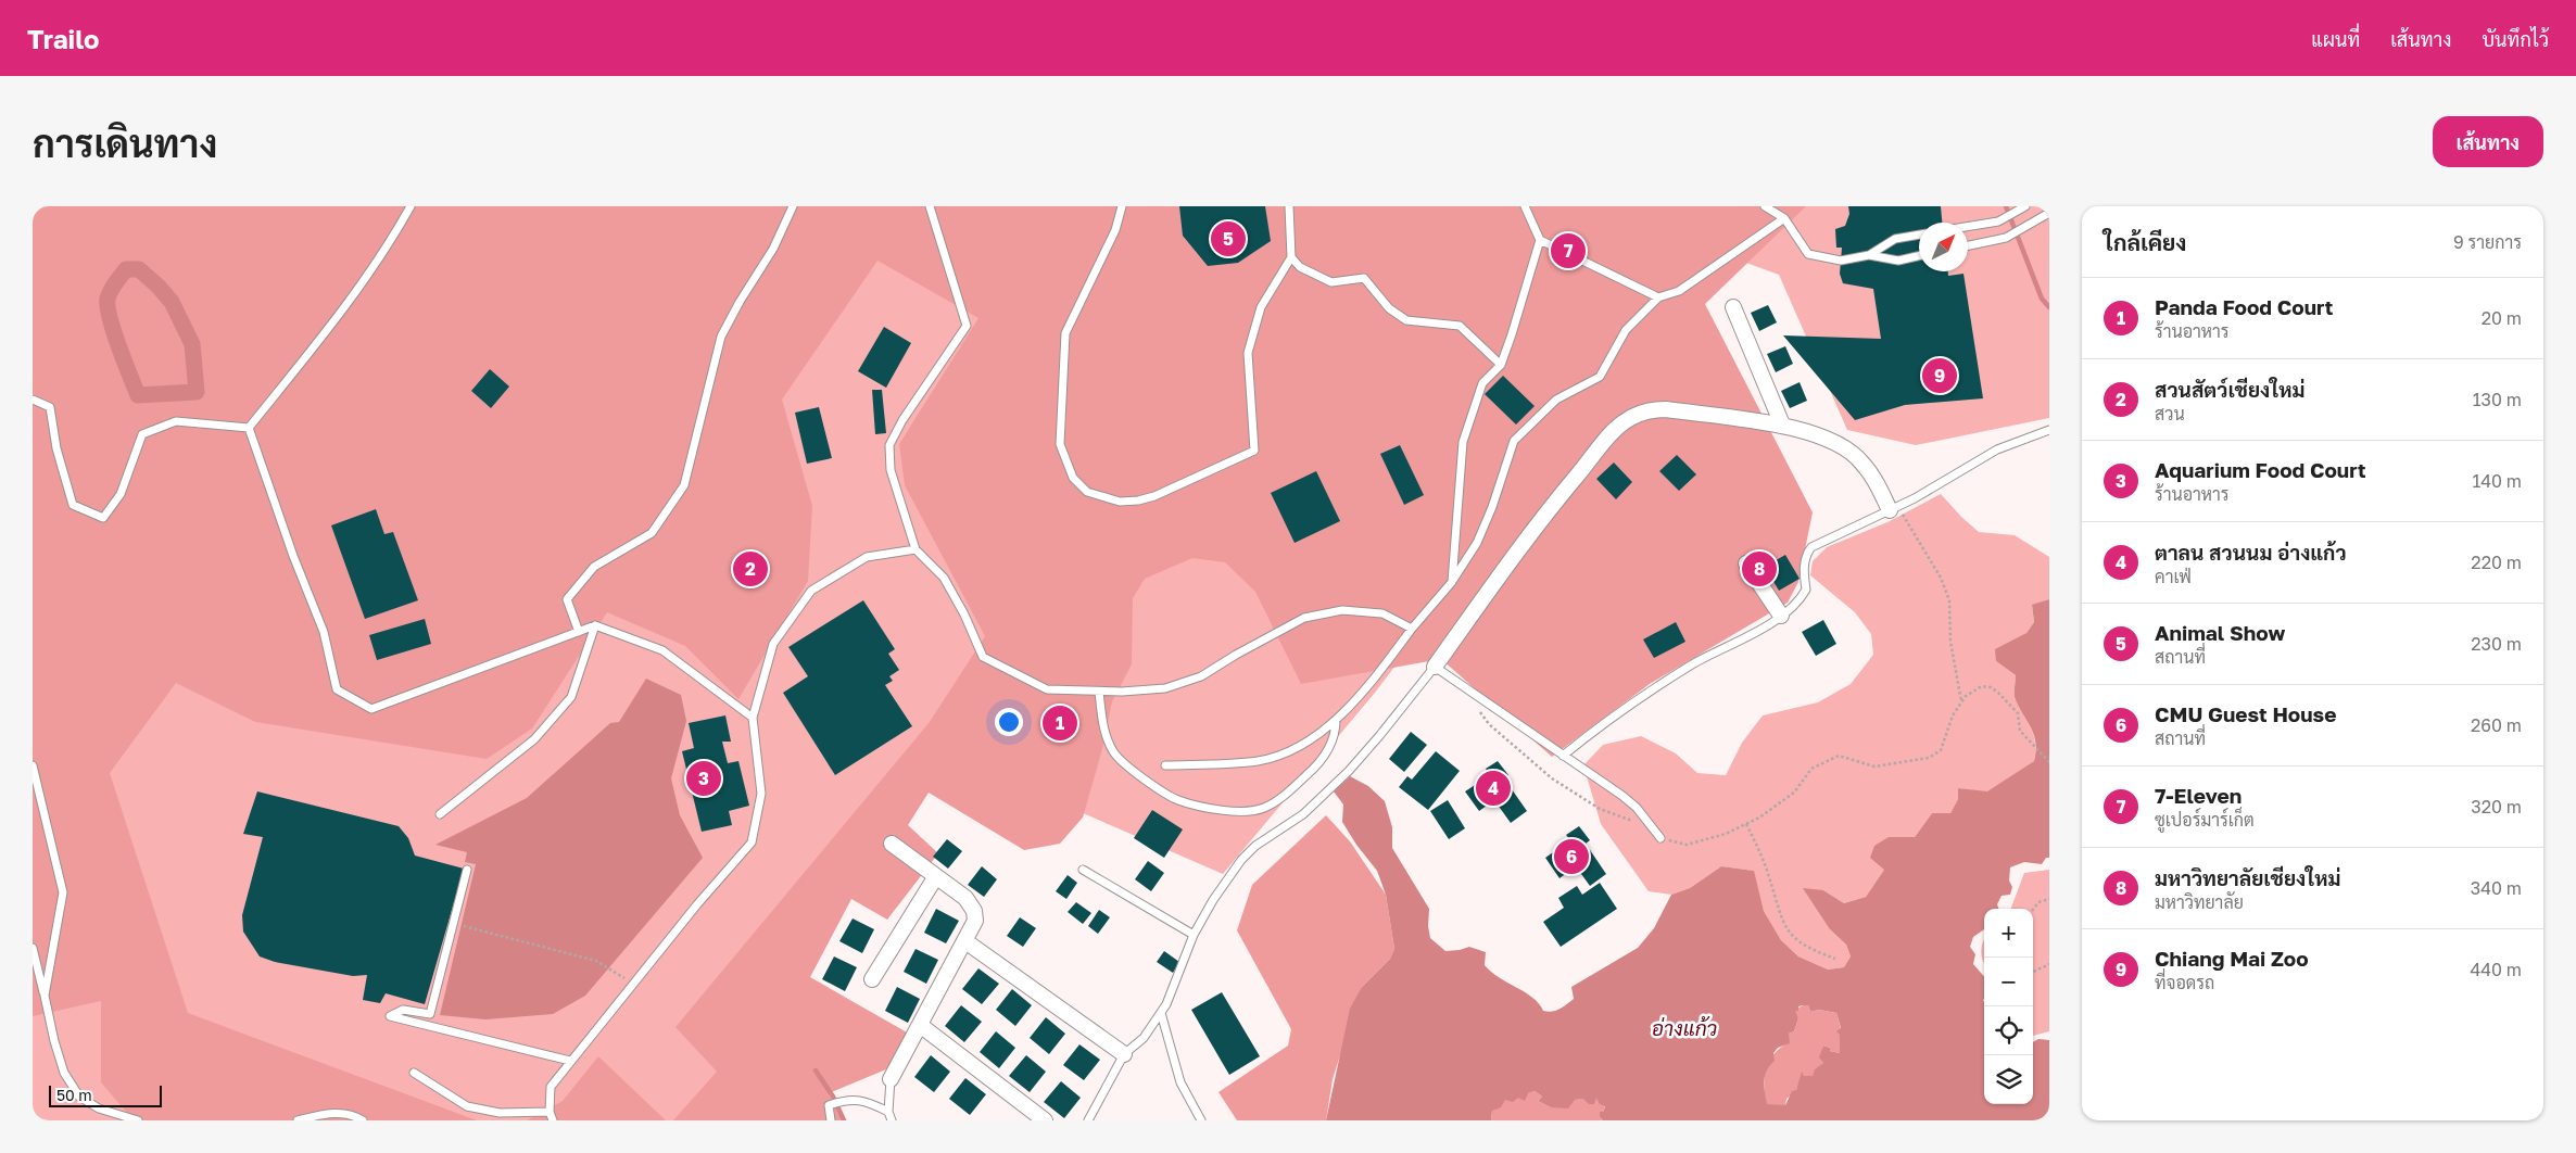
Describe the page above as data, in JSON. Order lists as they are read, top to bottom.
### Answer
{
  "water": ["อ่างแก้ว"],
  "scale_bar": "50 m",
  "north": "top right",
  "page": {
    "header": "Trailo",
    "nav": ["แผนที่", "เส้นทาง", "บันทึกไว้"],
    "buttons": "เส้นทาง",
    "title": "การเดินทาง",
    "heading": ["ใกล้เคียง", "9 รายการ"],
    "pins": [
      "5",
      "7",
      "9",
      "2",
      "8",
      "1",
      "3",
      "4",
      "6"
    ],
    "list": [
      {
        "mark": "1",
        "name": "Panda Food Court",
        "note": "ร้านอาหาร",
        "value": "20 m"
      },
      {
        "mark": "2",
        "name": "สวนสัตว์เชียงใหม่",
        "note": "สวน",
        "value": "130 m"
      },
      {
        "mark": "3",
        "name": "Aquarium Food Court",
        "note": "ร้านอาหาร",
        "value": "140 m"
      },
      {
        "mark": "4",
        "name": "ตาลน สวนนม อ่างแก้ว",
        "note": "คาเฟ่",
        "value": "220 m"
      },
      {
        "mark": "5",
        "name": "Animal Show",
        "note": "สถานที่",
        "value": "230 m"
      },
      {
        "mark": "6",
        "name": "CMU Guest House",
        "note": "สถานที่",
        "value": "260 m"
      },
      {
        "mark": "7",
        "name": "7-Eleven",
        "note": "ซูเปอร์มาร์เก็ต",
        "value": "320 m"
      },
      {
        "mark": "8",
        "name": "มหาวิทยาลัยเชียงใหม่",
        "note": "มหาวิทยาลัย",
        "value": "340 m"
      },
      {
        "mark": "9",
        "name": "Chiang Mai Zoo",
        "note": "ที่จอดรถ",
        "value": "440 m"
      }
    ],
    "map_buttons": ["+", "−"],
    "scale": "50 m"
  }
}
